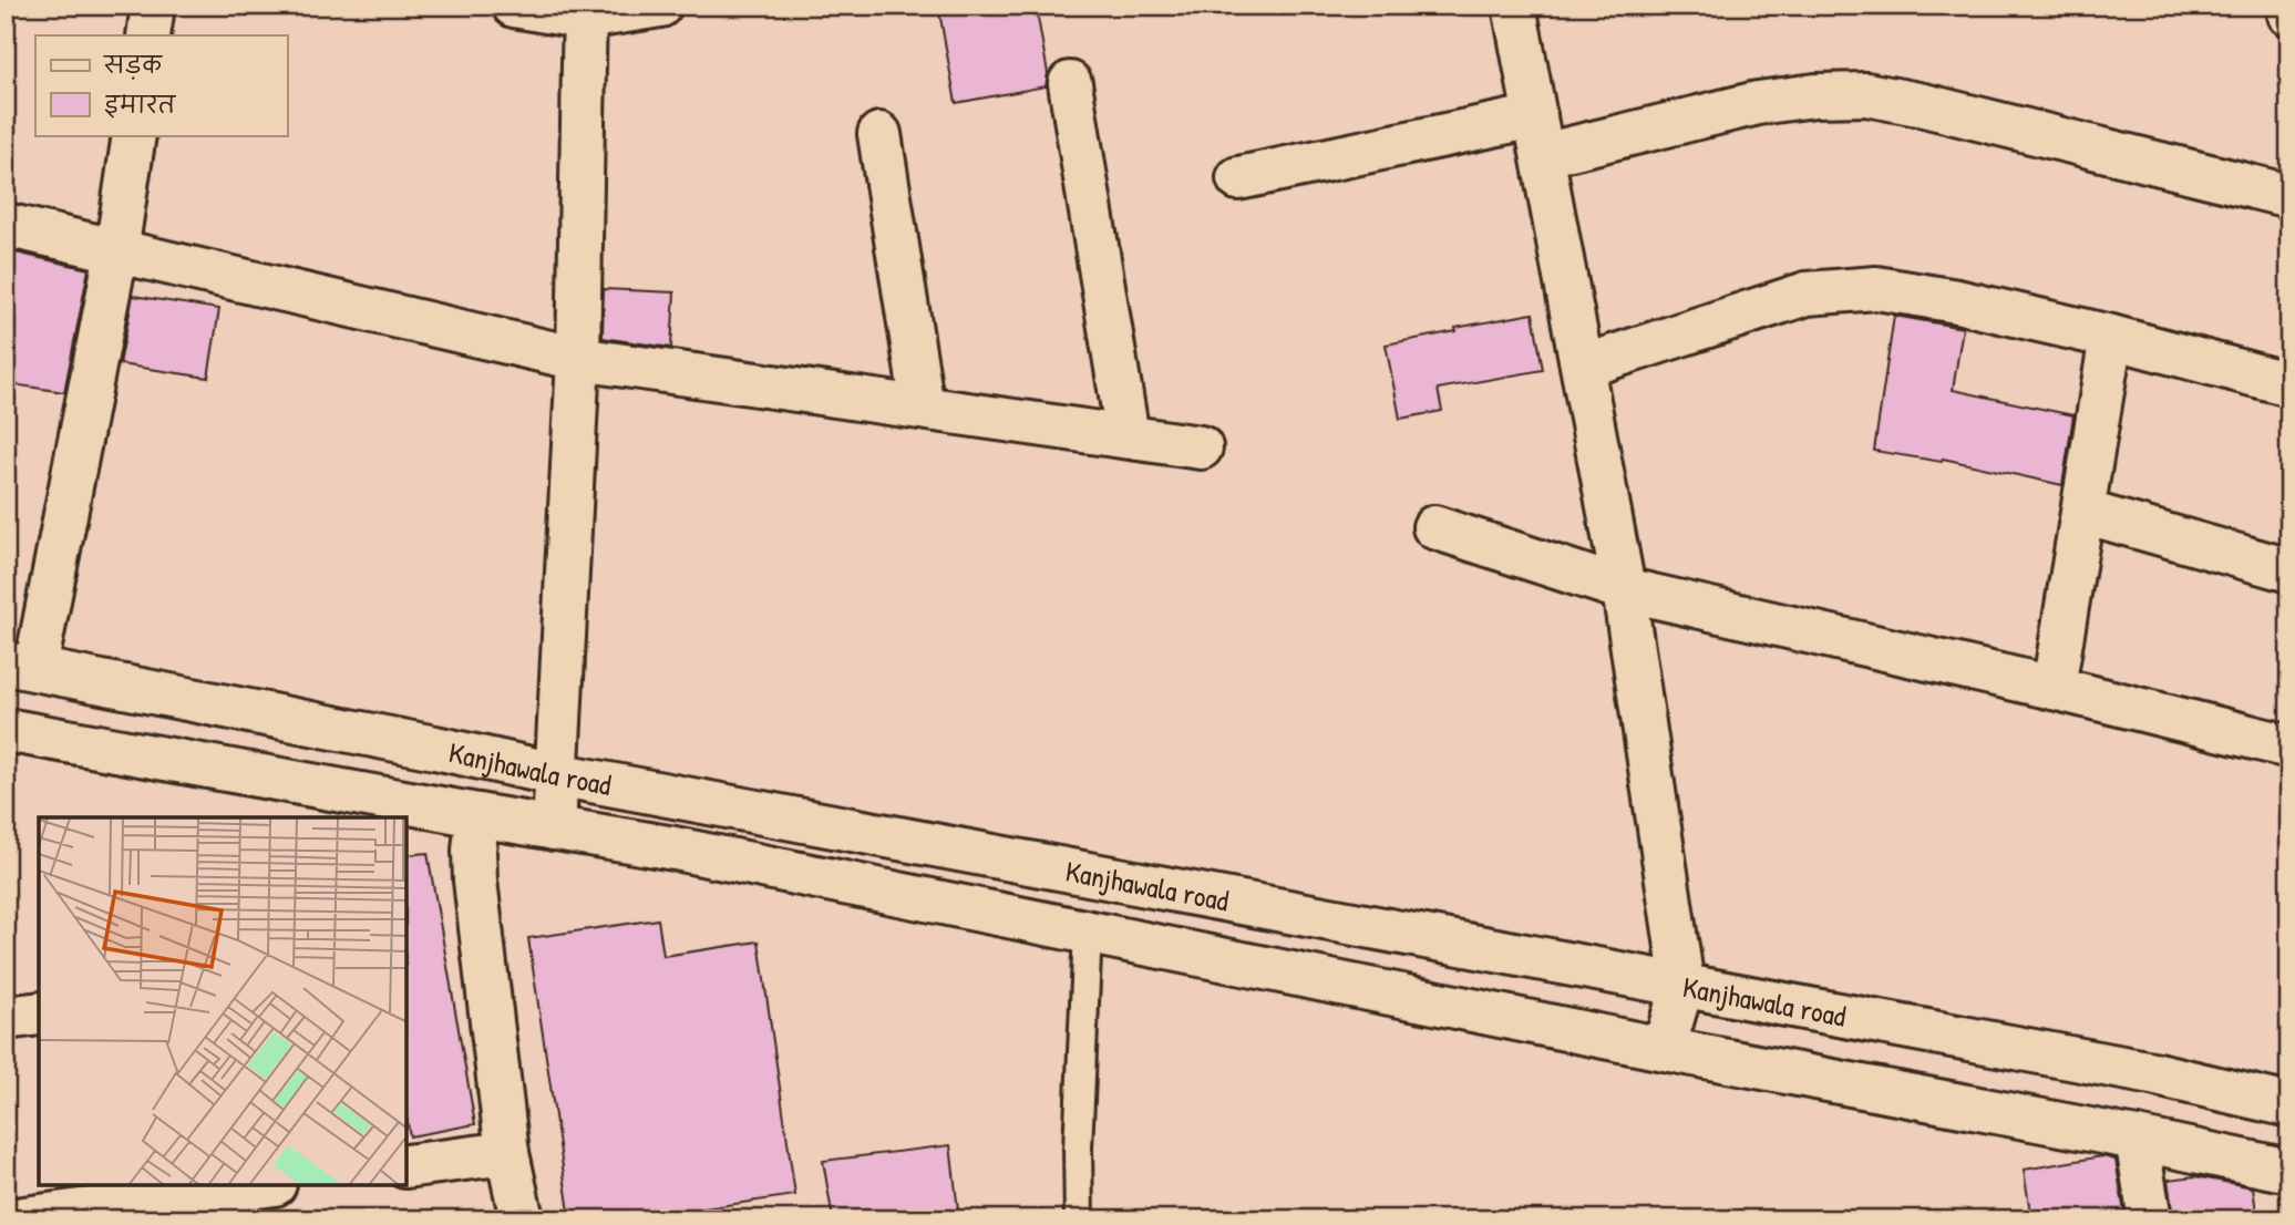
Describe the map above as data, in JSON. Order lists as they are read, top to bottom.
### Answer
{
  "streets": {
    "street": ["Kanjhawala road"]
  },
  "legend": ["सड़क", "इमारत"]
}
